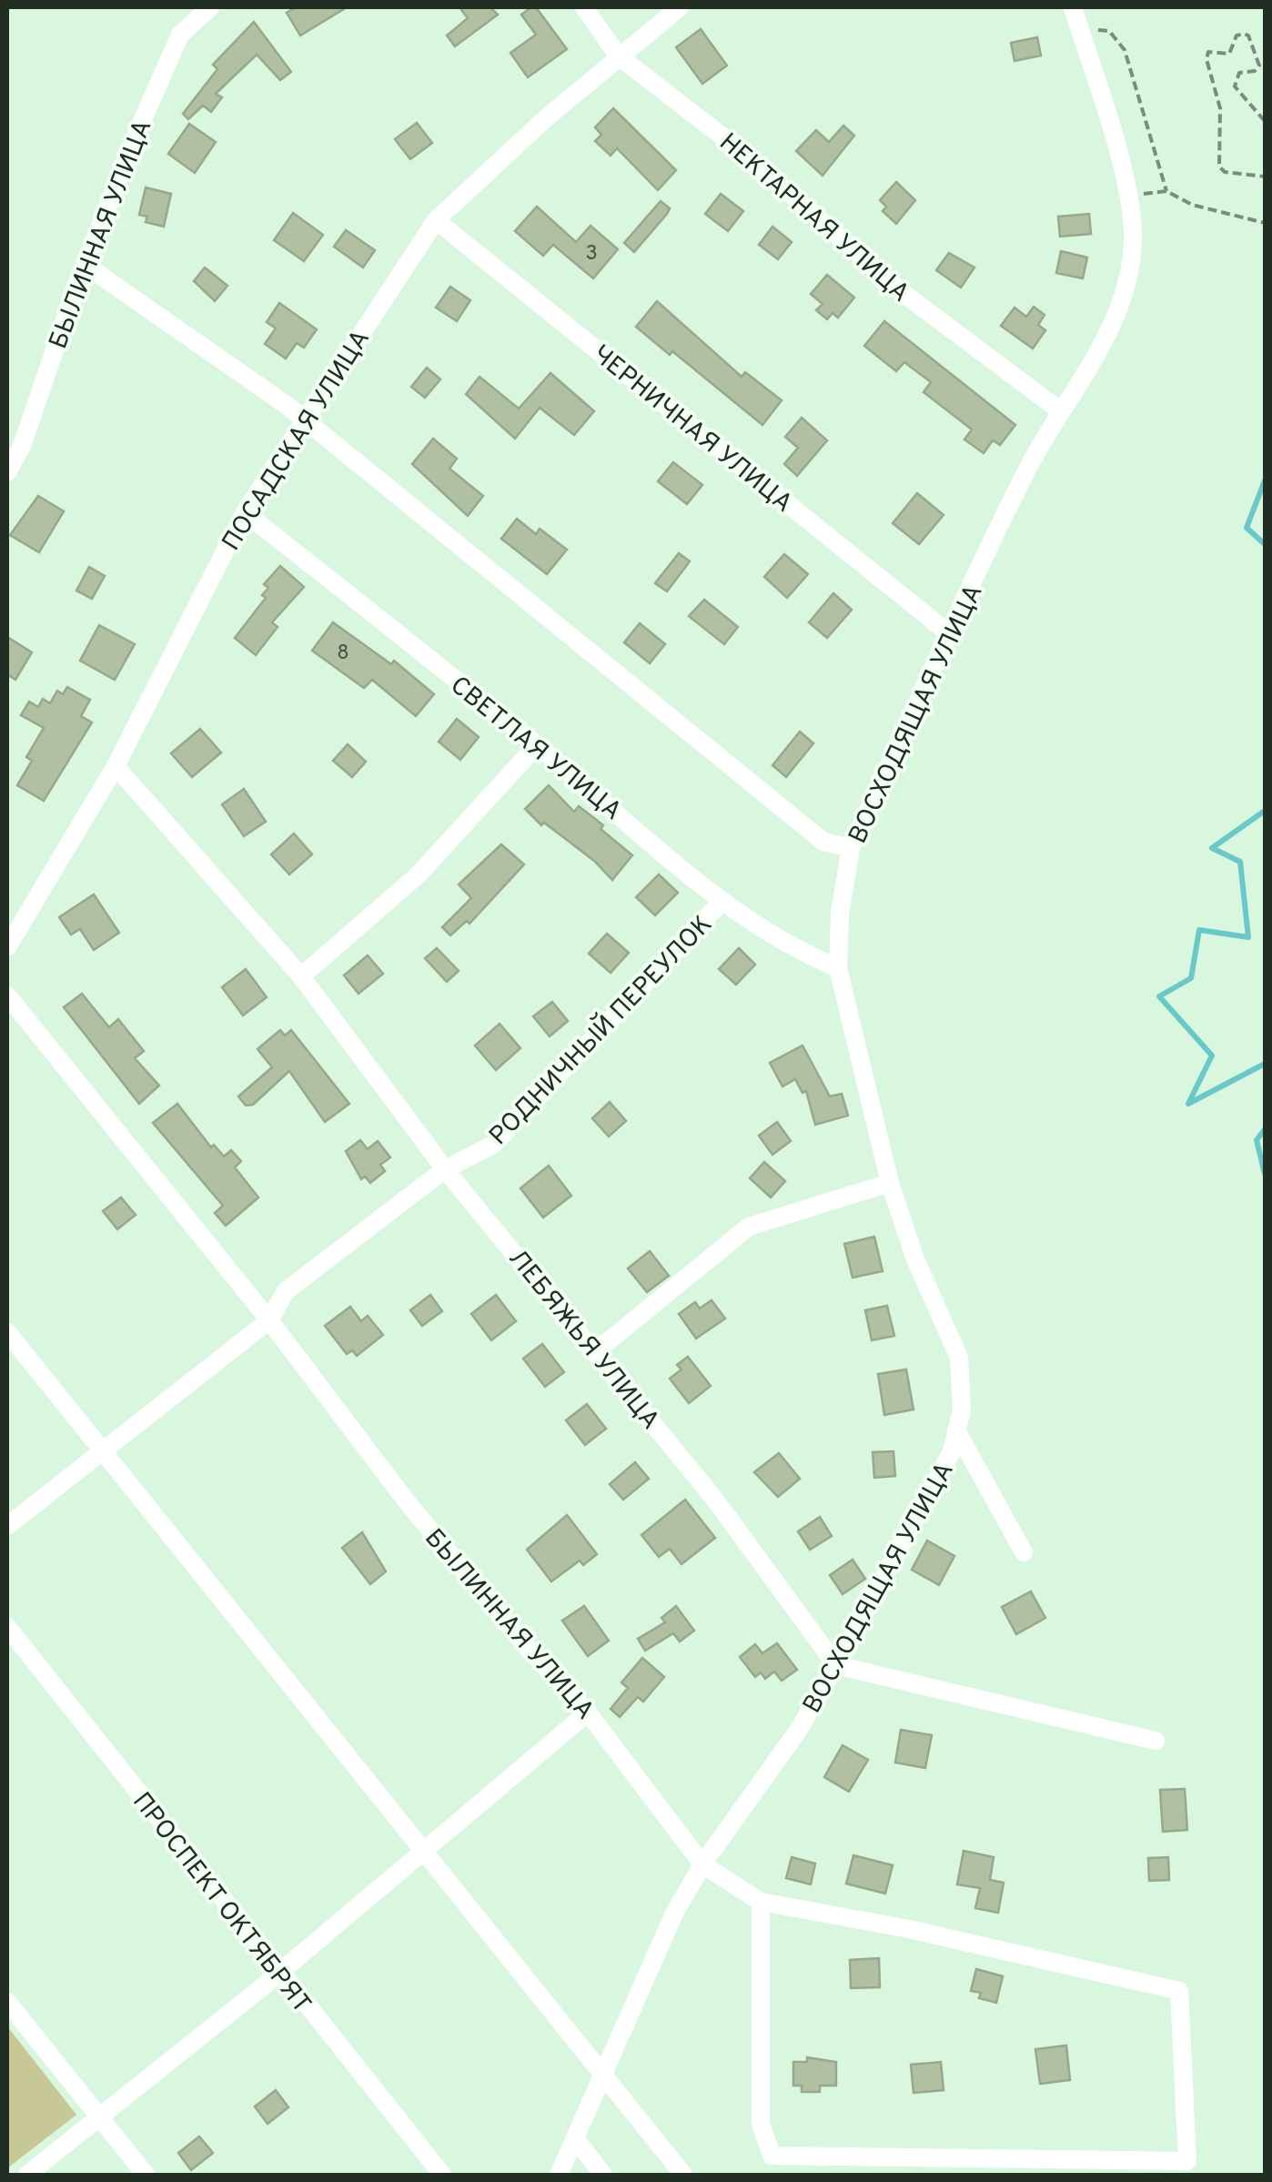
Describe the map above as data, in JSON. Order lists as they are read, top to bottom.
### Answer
{
  "streets": {
    "street": [
      "НЕКТАРНАЯ УЛИЦА",
      "БЫЛИННАЯ УЛИЦА",
      "ЧЕРНИЧНАЯ УЛИЦА",
      "ПОСАДСКАЯ УЛИЦА",
      "ВОСХОДЯЩАЯ УЛИЦА",
      "СВЕТЛАЯ УЛИЦА",
      "РОДНИЧНЫЙ ПЕРЕУЛОК",
      "ЛЕБЯЖЬЯ УЛИЦА",
      "ПРОСПЕКТ ОКТЯБРЯТ"
    ]
  },
  "crossings": [
    ["НЕКТАРНАЯ УЛИЦА", "ПОСАДСКАЯ УЛИЦА"],
    ["НЕКТАРНАЯ УЛИЦА", "ВОСХОДЯЩАЯ УЛИЦА"],
    ["БЫЛИННАЯ УЛИЦА", "ВОСХОДЯЩАЯ УЛИЦА"],
    ["БЫЛИННАЯ УЛИЦА", "РОДНИЧНЫЙ ПЕРЕУЛОК"],
    ["ЧЕРНИЧНАЯ УЛИЦА", "ПОСАДСКАЯ УЛИЦА"],
    ["ЧЕРНИЧНАЯ УЛИЦА", "ВОСХОДЯЩАЯ УЛИЦА"],
    ["ПОСАДСКАЯ УЛИЦА", "СВЕТЛАЯ УЛИЦА"],
    ["ПОСАДСКАЯ УЛИЦА", "ЛЕБЯЖЬЯ УЛИЦА"],
    ["ВОСХОДЯЩАЯ УЛИЦА", "СВЕТЛАЯ УЛИЦА"],
    ["ВОСХОДЯЩАЯ УЛИЦА", "ЛЕБЯЖЬЯ УЛИЦА"],
    ["СВЕТЛАЯ УЛИЦА", "РОДНИЧНЫЙ ПЕРЕУЛОК"],
    ["РОДНИЧНЫЙ ПЕРЕУЛОК", "ЛЕБЯЖЬЯ УЛИЦА"]
  ],
  "house_numbers": ["3", "8"]
}
